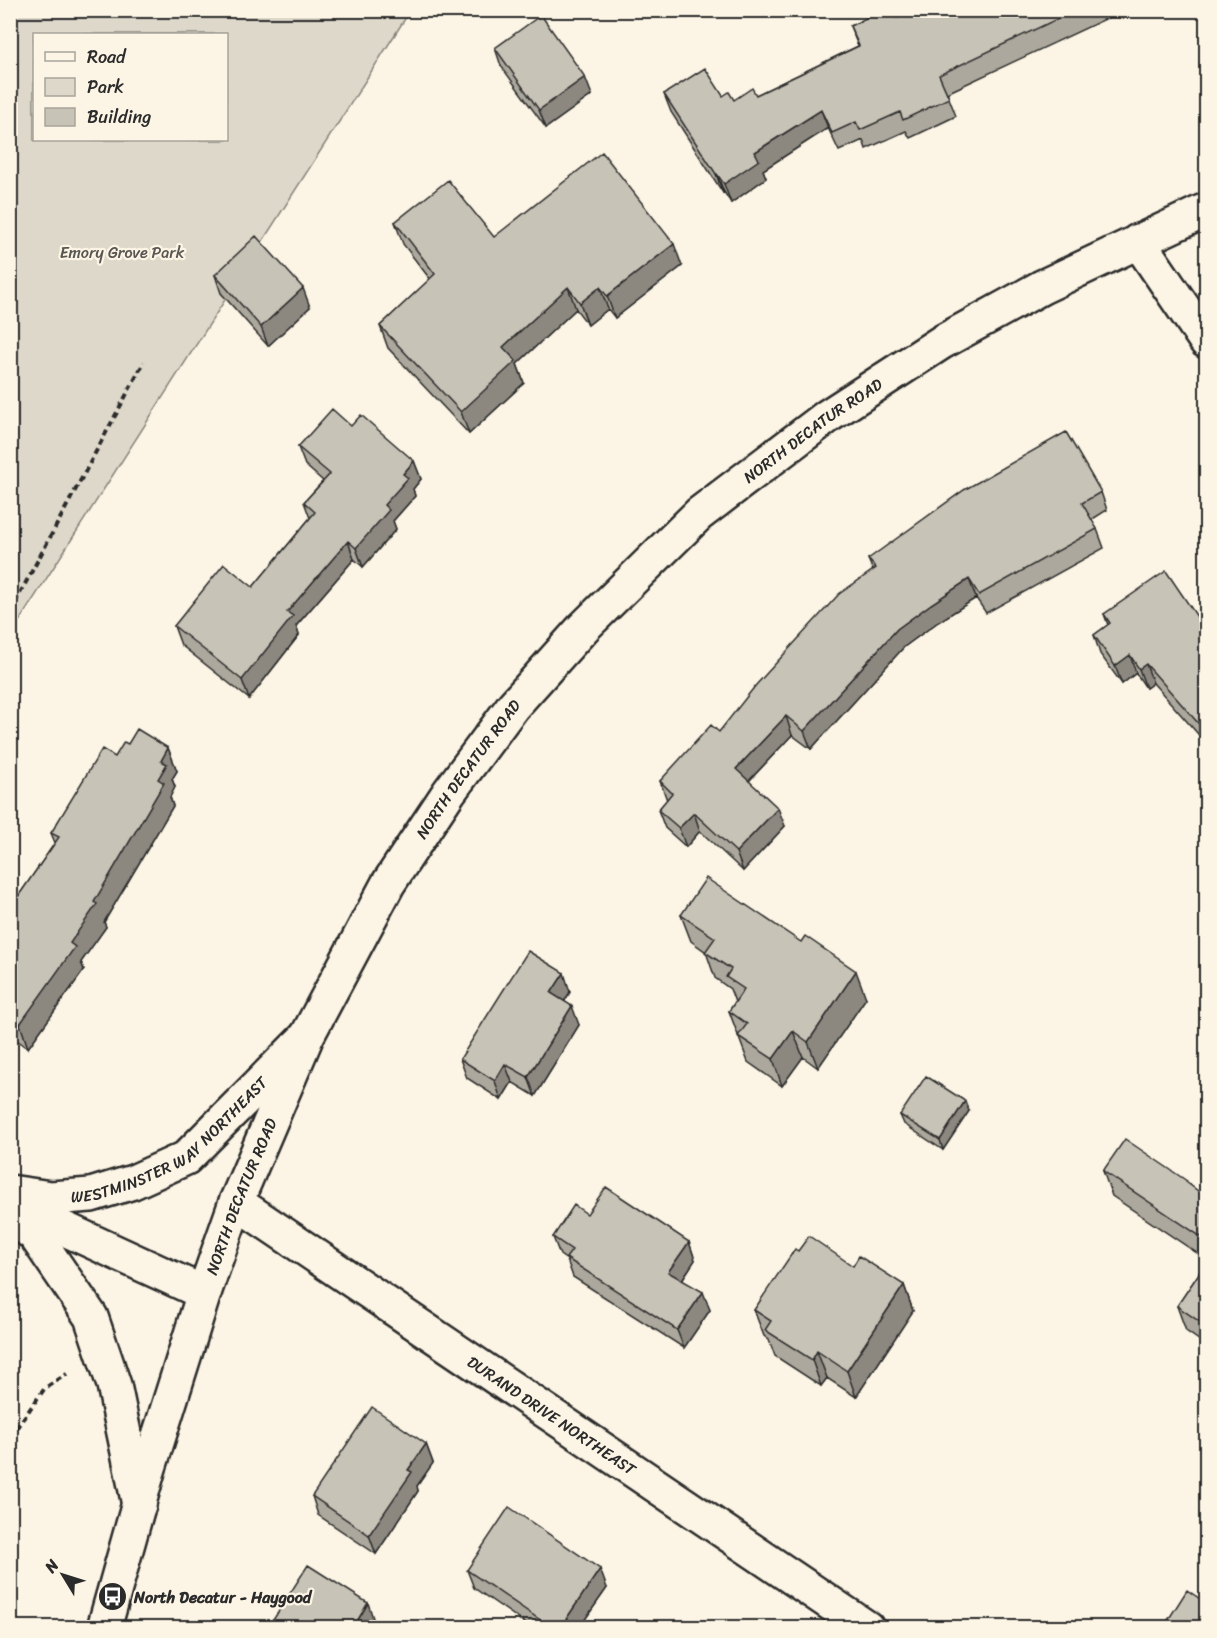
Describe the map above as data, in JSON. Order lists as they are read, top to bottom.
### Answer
{
  "streets": {
    "main road": ["NORTH DECATUR ROAD", "WESTMINSTER WAY NORTHEAST", "DURAND DRIVE NORTHEAST"]
  },
  "crossings": [
    ["NORTH DECATUR ROAD", "WESTMINSTER WAY NORTHEAST"],
    ["NORTH DECATUR ROAD", "DURAND DRIVE NORTHEAST"]
  ],
  "parks": ["Emory Grove Park"],
  "places": {
    "bus stop": ["North Decatur - Haygood"]
  },
  "legend": ["Road", "Park", "Building"],
  "north": "top left"
}
